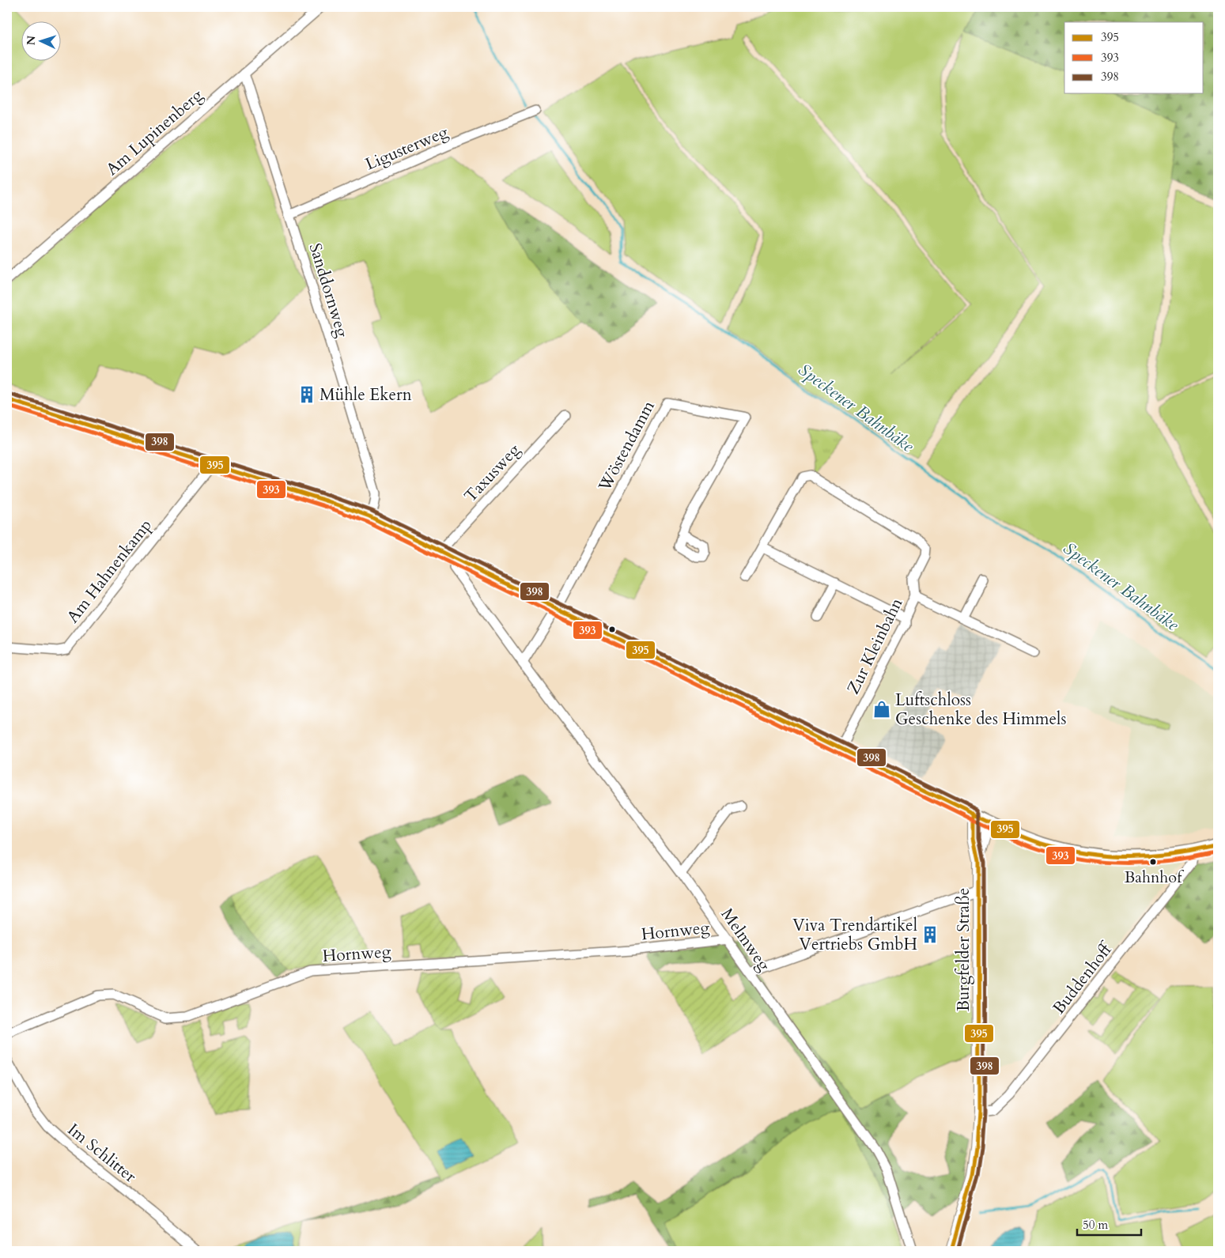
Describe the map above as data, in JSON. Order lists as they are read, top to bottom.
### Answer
{
  "streets": {
    "street": [
      "Am Lupinenberg",
      "Ligusterweg",
      "Sanddornweg",
      "Wöstendamm",
      "Taxusweg",
      "Am Hahnenkamp",
      "Zur Kleinbahn",
      "Hornweg",
      "Melmweg",
      "Burgfelder Straße",
      "Buddenhoff",
      "Im Schlitter"
    ]
  },
  "crossings": [
    ["Am Lupinenberg", "Sanddornweg"],
    ["Ligusterweg", "Sanddornweg"],
    ["Hornweg", "Melmweg"],
    ["Burgfelder Straße", "Buddenhoff"]
  ],
  "water": ["Speckener Bahnbäke"],
  "places": {
    "building": ["Mühle Ekern", "Viva Trendartikel Vertriebs GmbH"],
    "shop": ["Luftschloss Geschenke des Himmels"],
    "other": ["Bahnhof"]
  },
  "lines": ["transit line 398", "transit line 395", "transit line 393"],
  "legend": ["395", "393", "398"],
  "scale_bar": "50 m",
  "north": "left"
}
